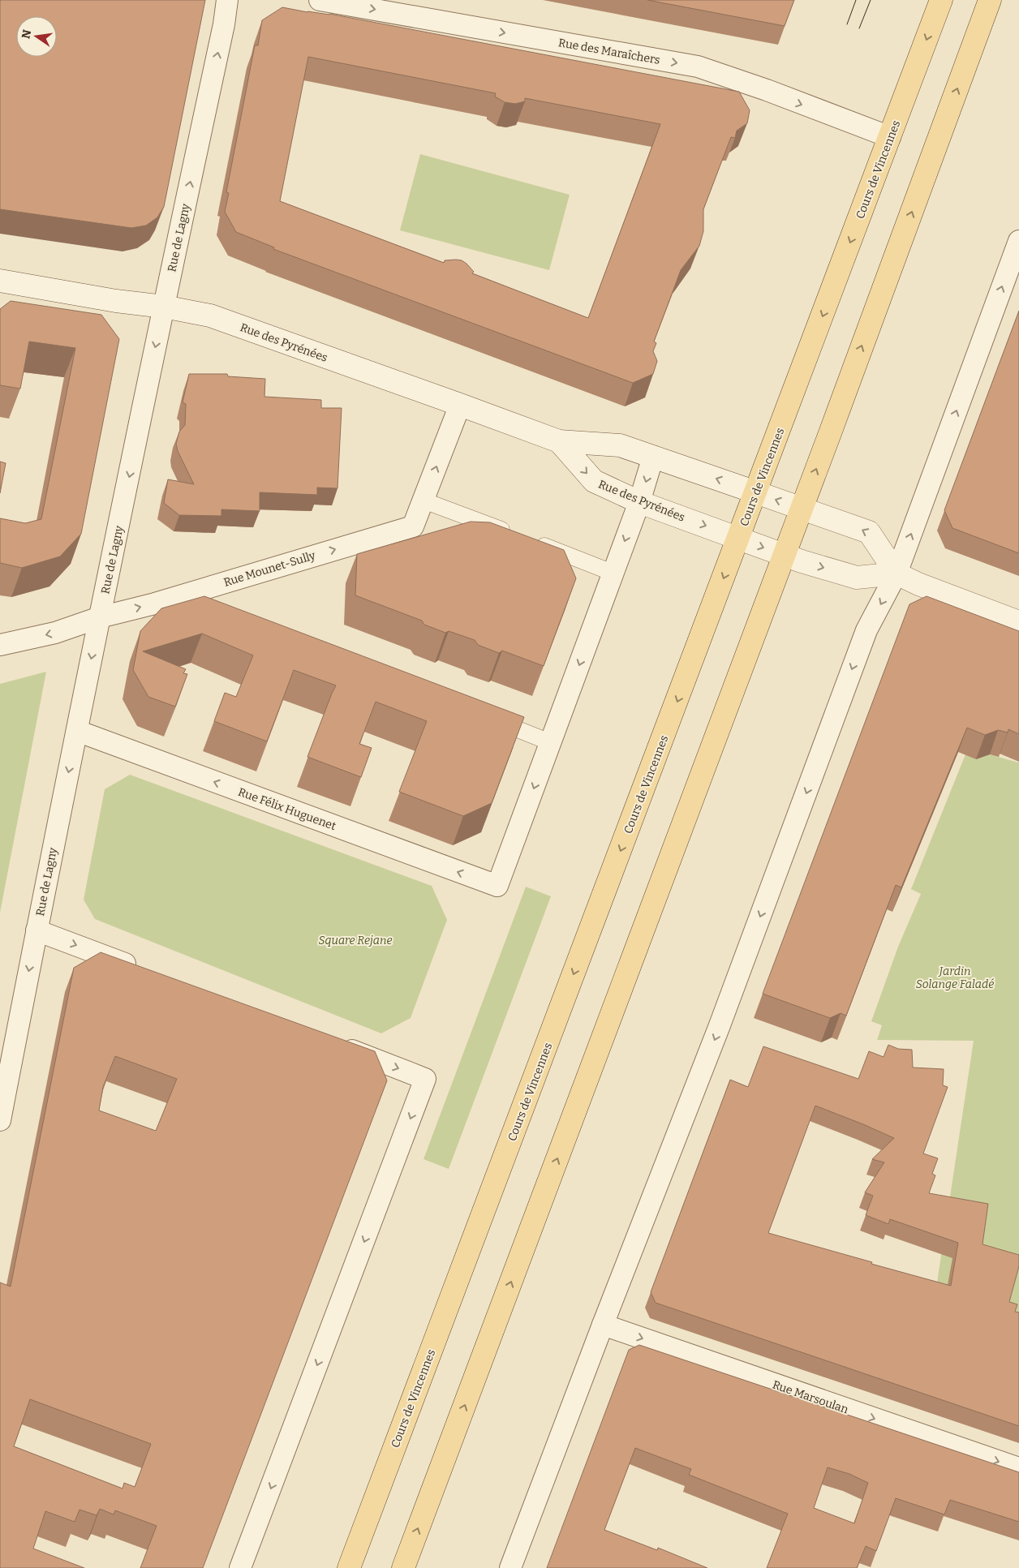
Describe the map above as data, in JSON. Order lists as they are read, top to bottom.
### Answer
{
  "streets": {
    "main road": ["Cours de Vincennes", "Rue des Pyrénées"],
    "street": [
      "Rue des Maraîchers",
      "Rue de Lagny",
      "Rue Mounet-Sully",
      "Rue Félix Huguenet",
      "Rue Marsoulan"
    ]
  },
  "crossings": [
    ["Rue des Maraîchers", "Cours de Vincennes"],
    ["Cours de Vincennes", "Rue des Pyrénées"],
    ["Rue de Lagny", "Rue des Pyrénées"],
    ["Rue de Lagny", "Rue Mounet-Sully"],
    ["Rue de Lagny", "Rue Félix Huguenet"],
    ["Rue des Pyrénées", "Rue Mounet-Sully"]
  ],
  "one_way": ["Rue des Maraîchers", "Rue Marsoulan"],
  "parks": ["Square Rejane", "Jardin Solange Faladé"],
  "north": "left"
}
